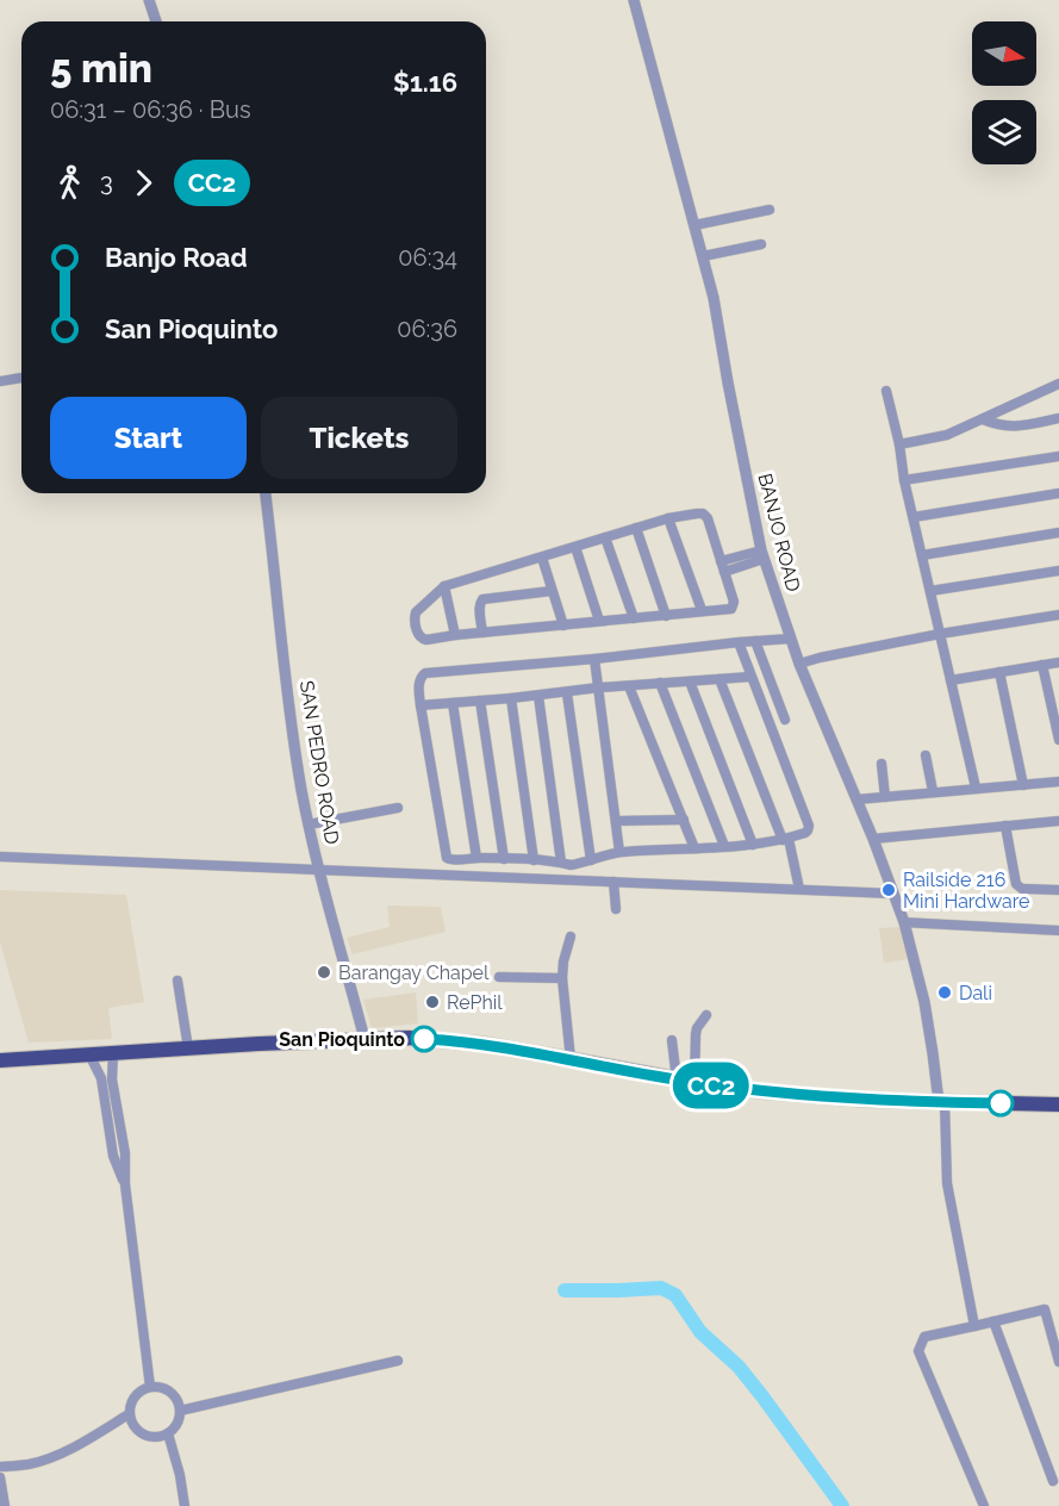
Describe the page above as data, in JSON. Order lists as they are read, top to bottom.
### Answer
{
  "streets": {
    "street": ["BANJO ROAD", "SAN PEDRO ROAD"]
  },
  "places": [
    "Railside 216 Mini Hardware",
    "Barangay Chapel",
    "Dali",
    "RePhil",
    "San Pioquinto"
  ],
  "lines": ["bus line CC2"],
  "north": "right",
  "page": {
    "on_map": "CC2",
    "heading": ["5 min", "06:31 – 06:36 · Bus", "$1.16"],
    "legs": ["3", "CC2"],
    "list": [
      {
        "name": "Banjo Road",
        "value": "06:34"
      },
      {
        "name": "San Pioquinto",
        "value": "06:36"
      }
    ],
    "buttons": ["Start", "Tickets"]
  }
}
